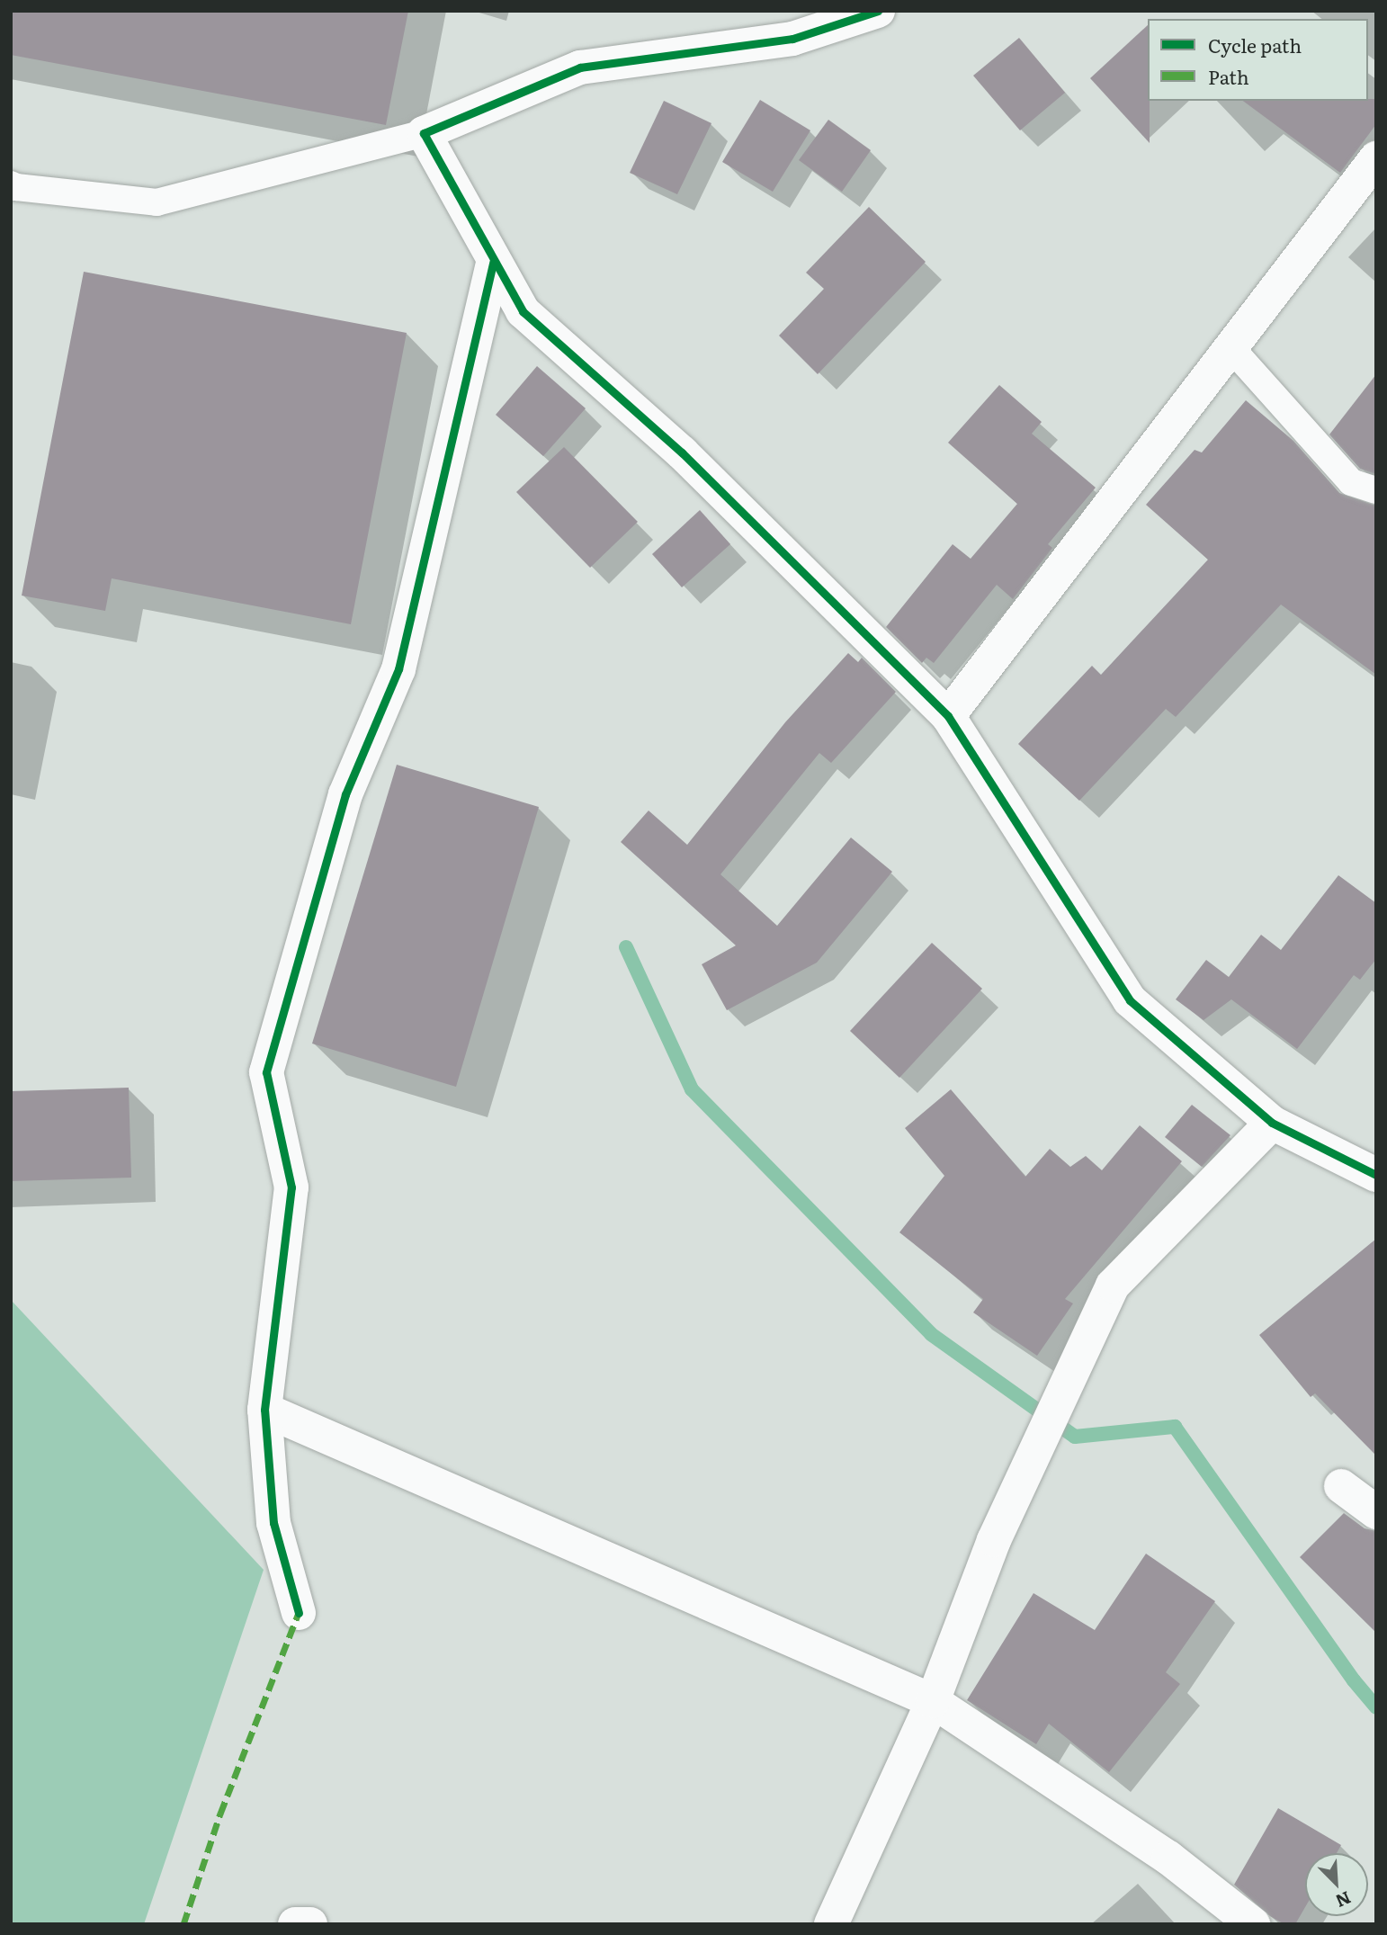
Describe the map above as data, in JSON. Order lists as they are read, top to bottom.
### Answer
{
  "legend": ["Cycle path", "Path"],
  "north": "bottom right"
}
